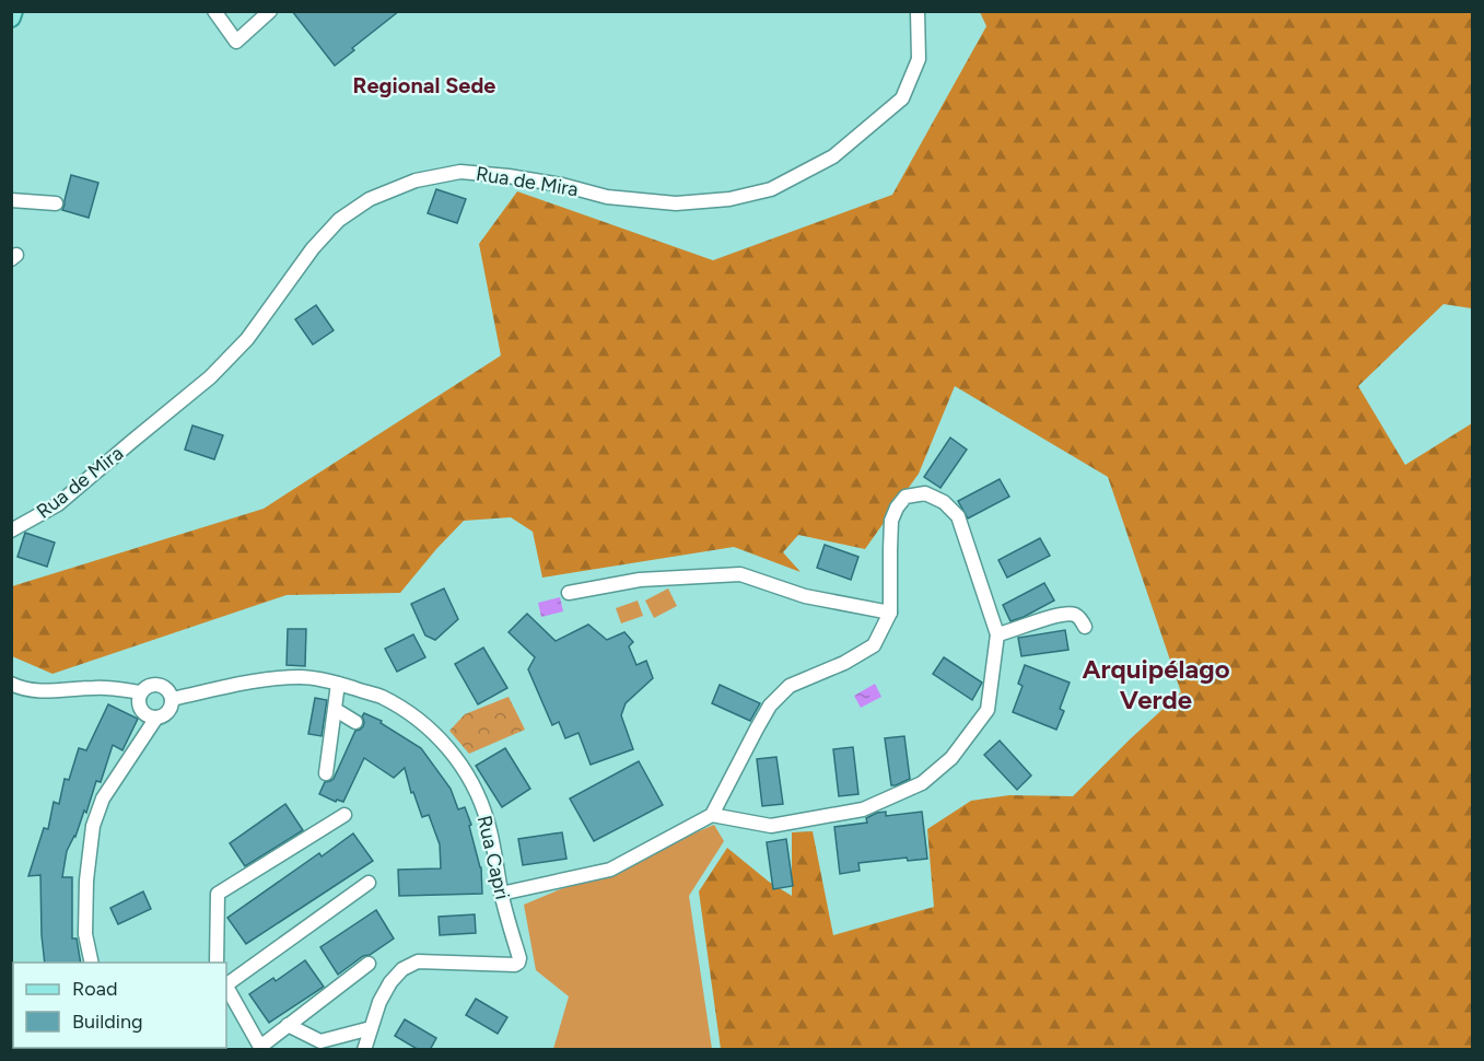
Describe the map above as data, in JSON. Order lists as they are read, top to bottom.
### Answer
{
  "streets": {
    "street": ["Rua de Mira", "Rua Capri"]
  },
  "districts": ["Regional Sede", "Arquipélago Verde"],
  "legend": ["Road", "Building"]
}
